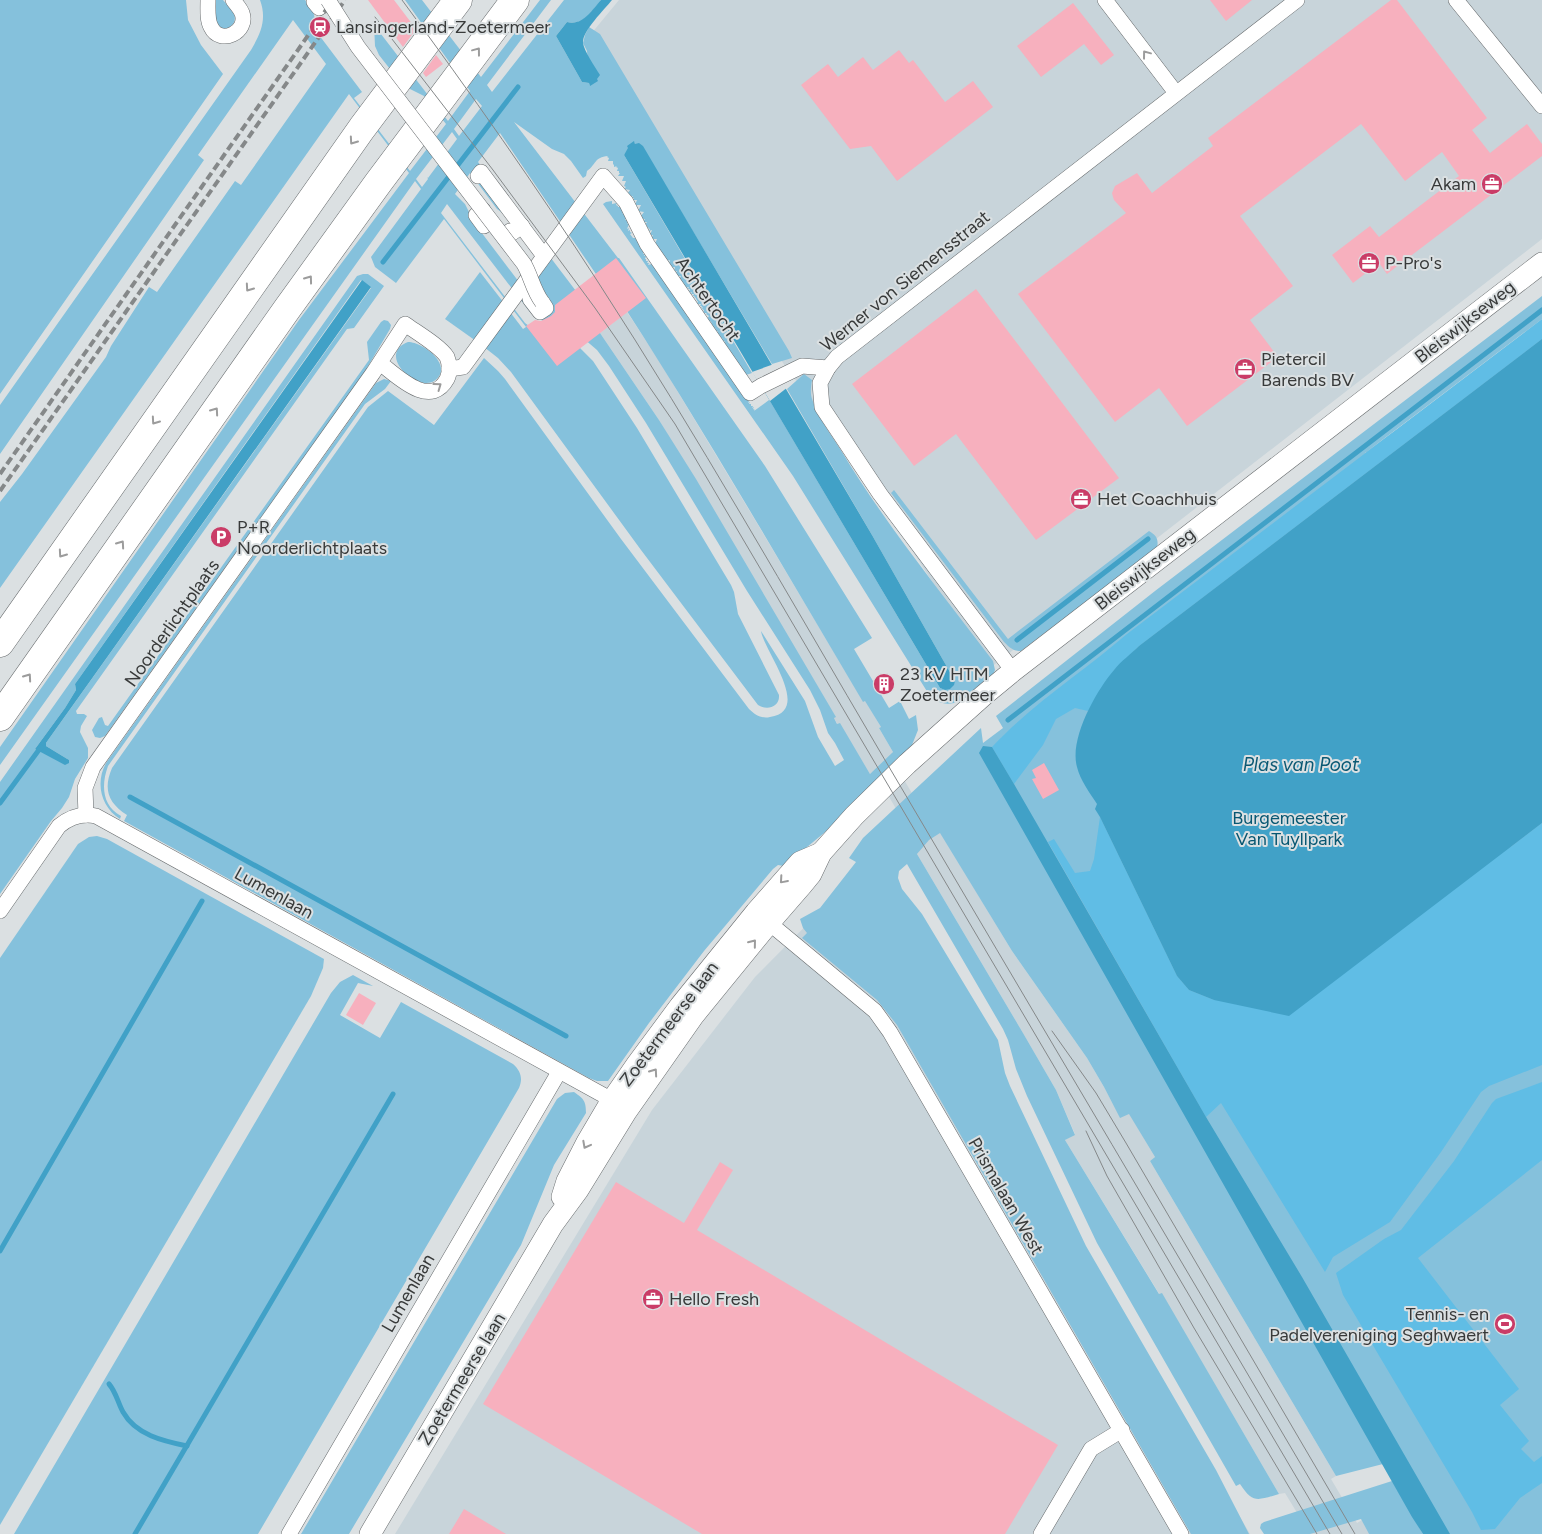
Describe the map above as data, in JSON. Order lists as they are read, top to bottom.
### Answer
{
  "streets": {
    "street": [
      "Werner von Siemensstraat",
      "Achtertocht",
      "Bleiswijkseweg",
      "Noorderlichtplaats",
      "Lumenlaan",
      "Zoetermeerse laan",
      "Prismalaan West"
    ]
  },
  "crossings": [
    ["Werner von Siemensstraat", "Achtertocht"],
    ["Werner von Siemensstraat", "Bleiswijkseweg"],
    ["Bleiswijkseweg", "Zoetermeerse laan"],
    ["Noorderlichtplaats", "Lumenlaan"],
    ["Lumenlaan", "Zoetermeerse laan"],
    ["Zoetermeerse laan", "Prismalaan West"]
  ],
  "water": ["Plas van Poot"],
  "parks": ["Burgemeester Van Tuyllpark"],
  "places": {
    "station": ["Lansingerland-Zoetermeer"],
    "office": [
      "Akam",
      "P-Pro's",
      "Pietercil Barends BV",
      "Het Coachhuis",
      "Hello Fresh"
    ],
    "parking": ["P+R Noorderlichtplaats"],
    "building": ["23 kV HTM Zoetermeer"],
    "sports": ["Tennis- en Padelvereniging Seghwaert"]
  }
}
